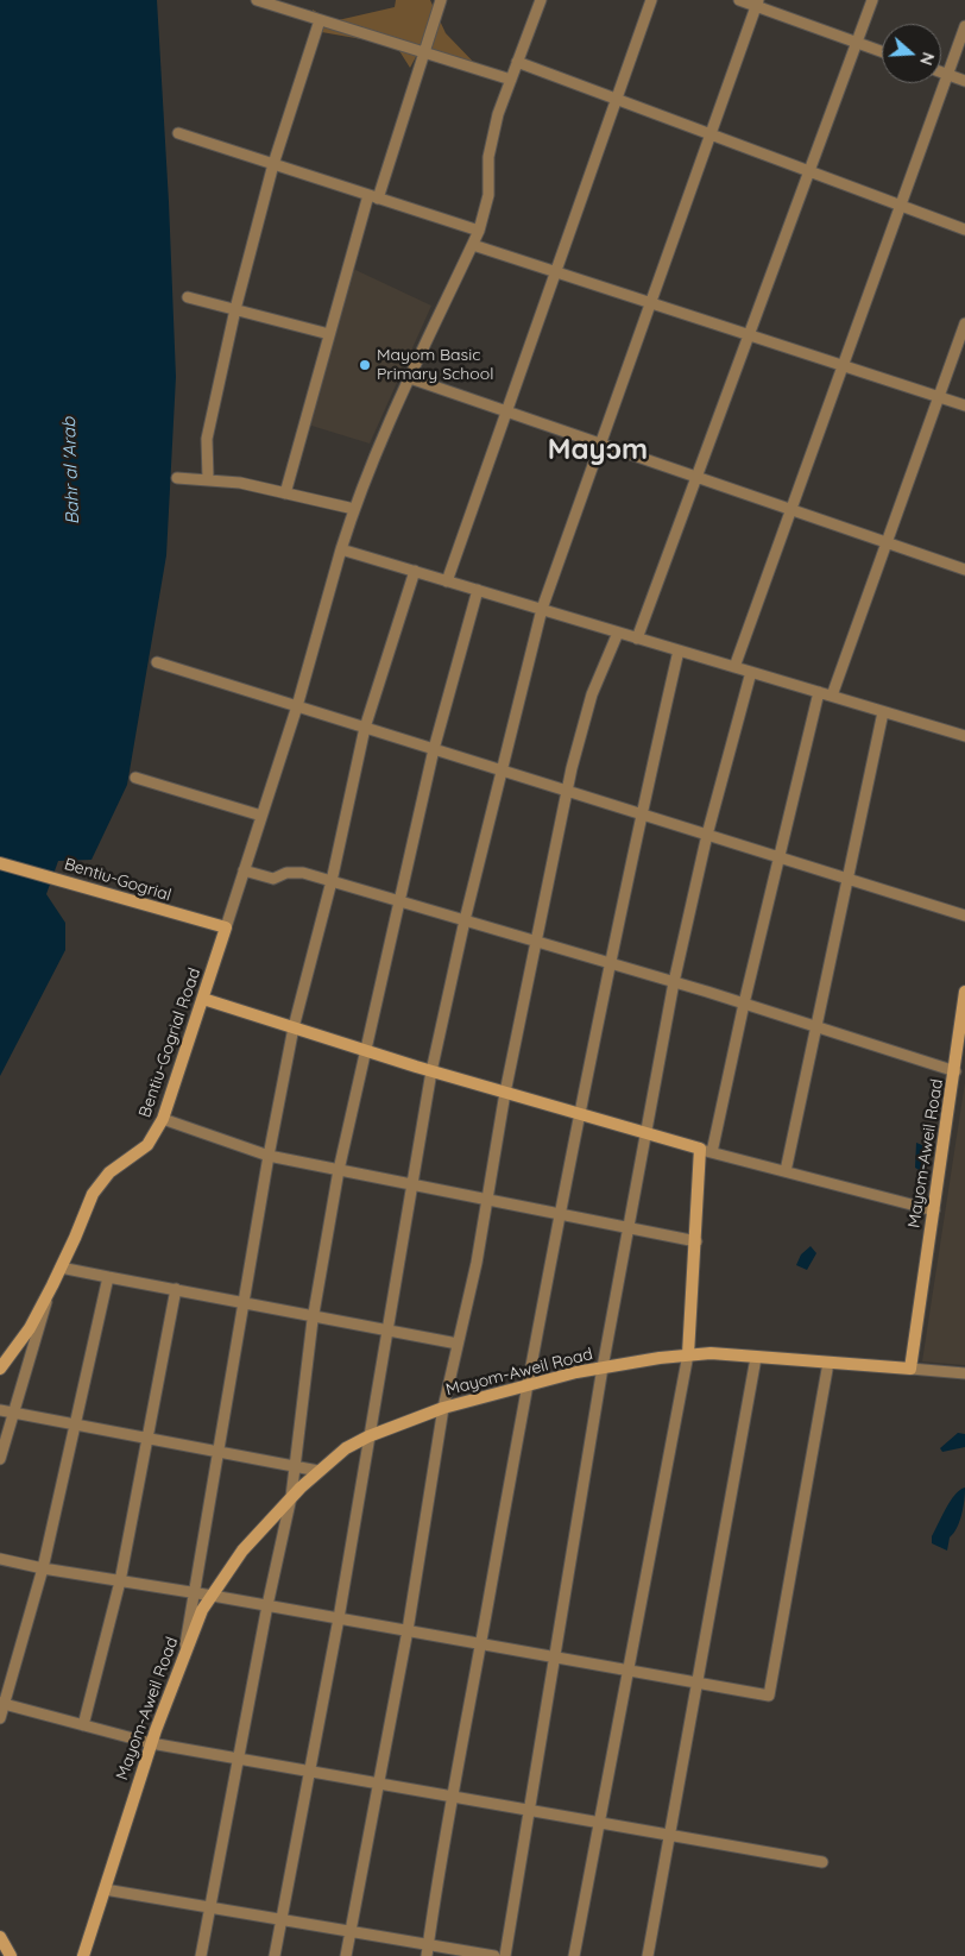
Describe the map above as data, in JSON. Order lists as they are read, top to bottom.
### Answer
{
  "streets": {
    "main road": ["Bentiu-Gogrial", "Bentiu-Gogrial Road", "Mayom-Aweil Road"]
  },
  "crossings": [
    ["Bentiu-Gogrial", "Bentiu-Gogrial Road"]
  ],
  "districts": ["Mayɔm"],
  "water": ["Bahr al 'Arab"],
  "places": ["Mayom Basic Primary School"],
  "north": "right"
}
